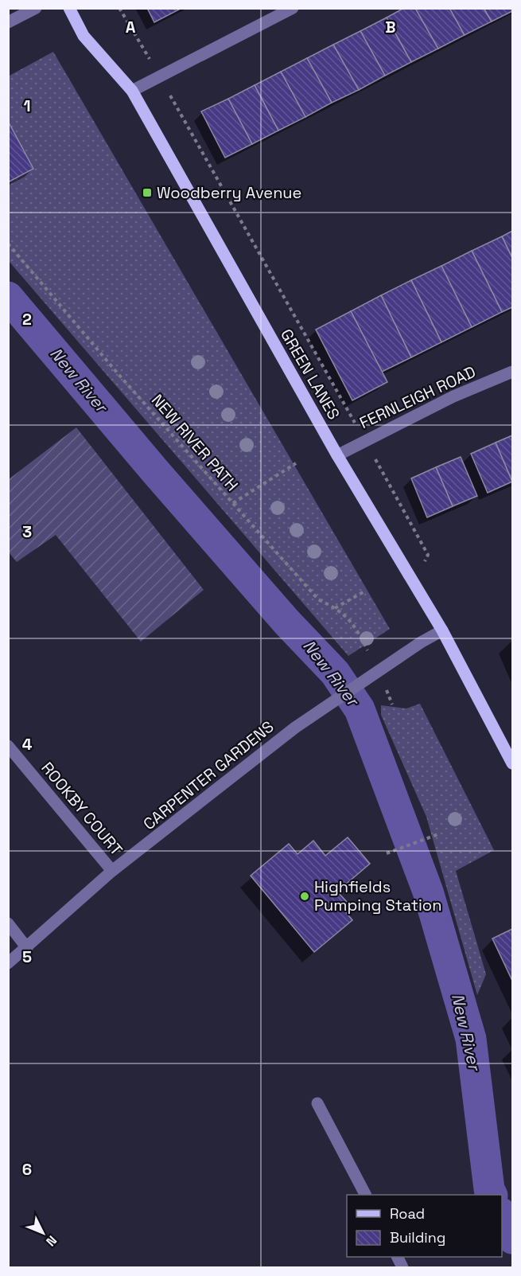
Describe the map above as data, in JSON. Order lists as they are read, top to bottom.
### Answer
{
  "streets": {
    "main road": ["GREEN LANES"],
    "street": ["FERNLEIGH ROAD", "CARPENTER GARDENS", "ROOKBY COURT"],
    "path": ["NEW RIVER PATH"]
  },
  "crossings": [
    ["GREEN LANES", "FERNLEIGH ROAD"],
    ["GREEN LANES", "CARPENTER GARDENS"],
    ["CARPENTER GARDENS", "ROOKBY COURT"]
  ],
  "water": ["New River"],
  "places": {
    "transit": ["Woodberry Avenue"],
    "other": ["Highfields Pumping Station"]
  },
  "legend": ["Road", "Building"],
  "north": "bottom right",
  "grid": {
    "columns": ["A", "B"],
    "rows": [
      "1",
      "2",
      "3",
      "4",
      "5",
      "6"
    ]
  }
}
